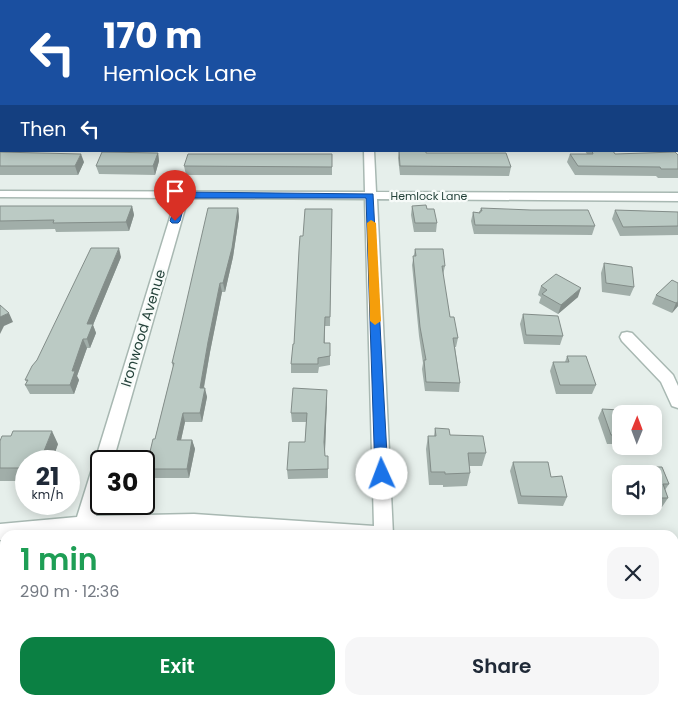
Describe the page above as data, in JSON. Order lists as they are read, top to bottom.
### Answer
{
  "streets": {
    "street": ["Hemlock Lane", "Ironwood Avenue"]
  },
  "crossings": [
    ["Hemlock Lane", "Ironwood Avenue"]
  ],
  "north": "top",
  "page": {
    "turn": ["170 m", "Hemlock Lane"],
    "then": "Then",
    "speed": "21 km/h",
    "limit": "30",
    "heading": ["1 min", "290 m · 12:36"],
    "buttons": ["Exit", "Share"]
  }
}
